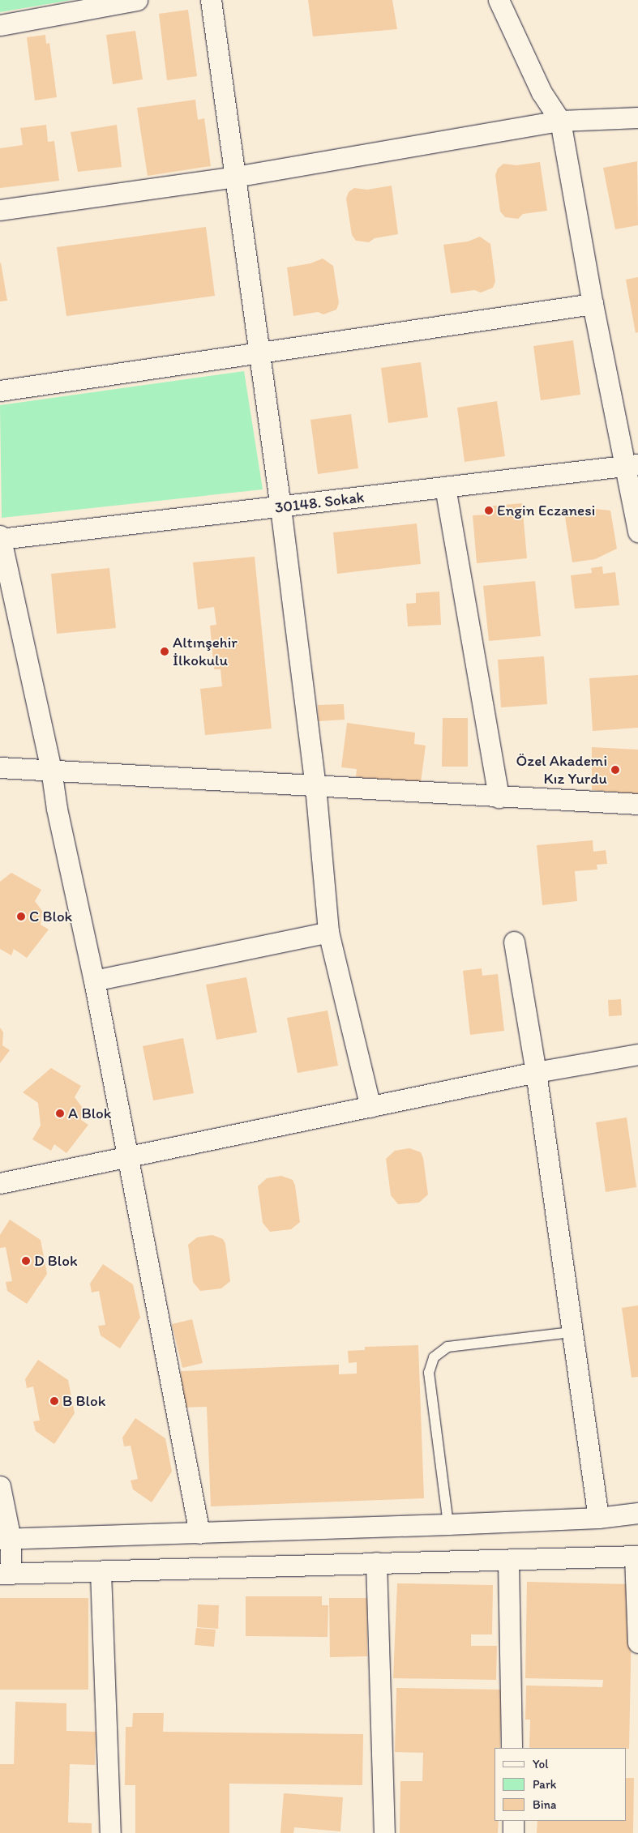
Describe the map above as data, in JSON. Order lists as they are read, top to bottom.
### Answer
{
  "streets": {
    "street": ["30148. Sokak"]
  },
  "places": [
    "Engin Eczanesi",
    "Altınşehir İlkokulu",
    "Özel Akademi Kız Yurdu",
    "C Blok",
    "A Blok",
    "D Blok",
    "B Blok"
  ],
  "legend": ["Yol", "Park", "Bina"]
}
